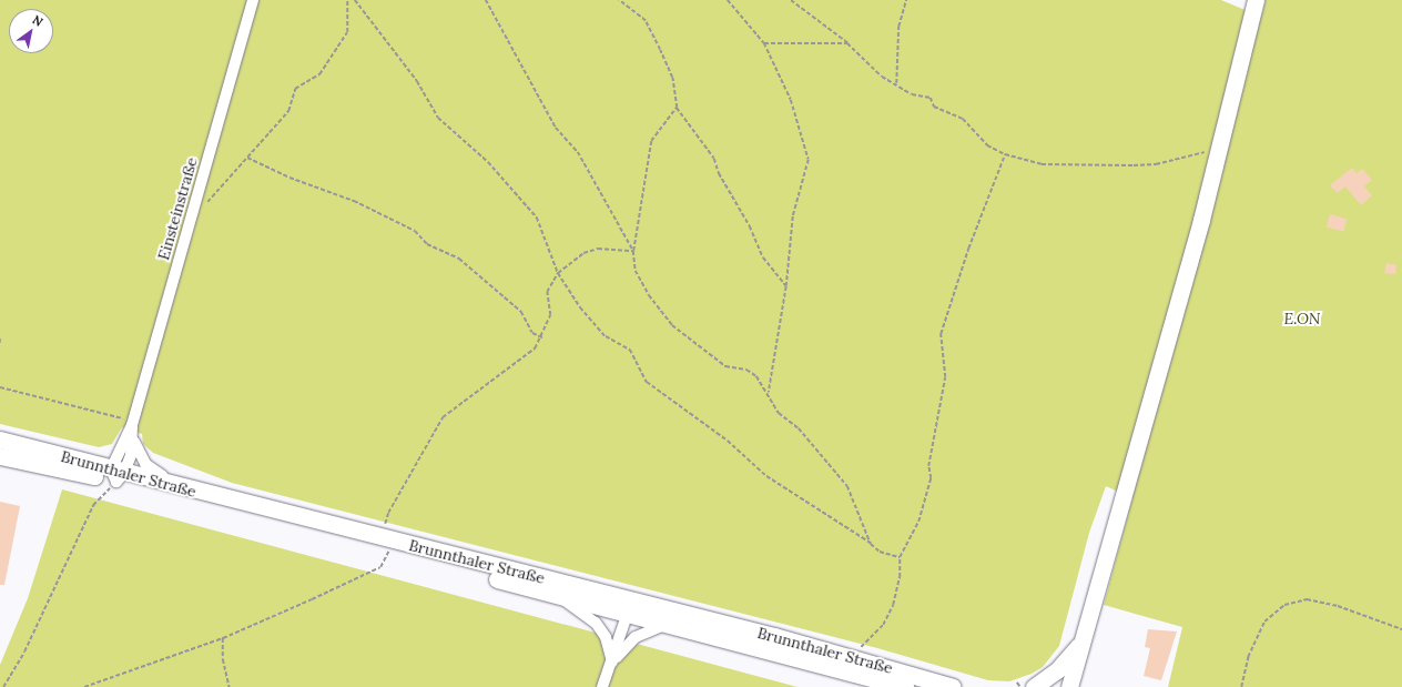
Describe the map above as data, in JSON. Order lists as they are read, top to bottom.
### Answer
{
  "streets": {
    "main road": ["Brunnthaler Straße"],
    "street": ["Einsteinstraße"]
  },
  "crossings": [
    ["Einsteinstraße", "Brunnthaler Straße"]
  ],
  "parks": ["E.ON"],
  "north": "top right"
}
